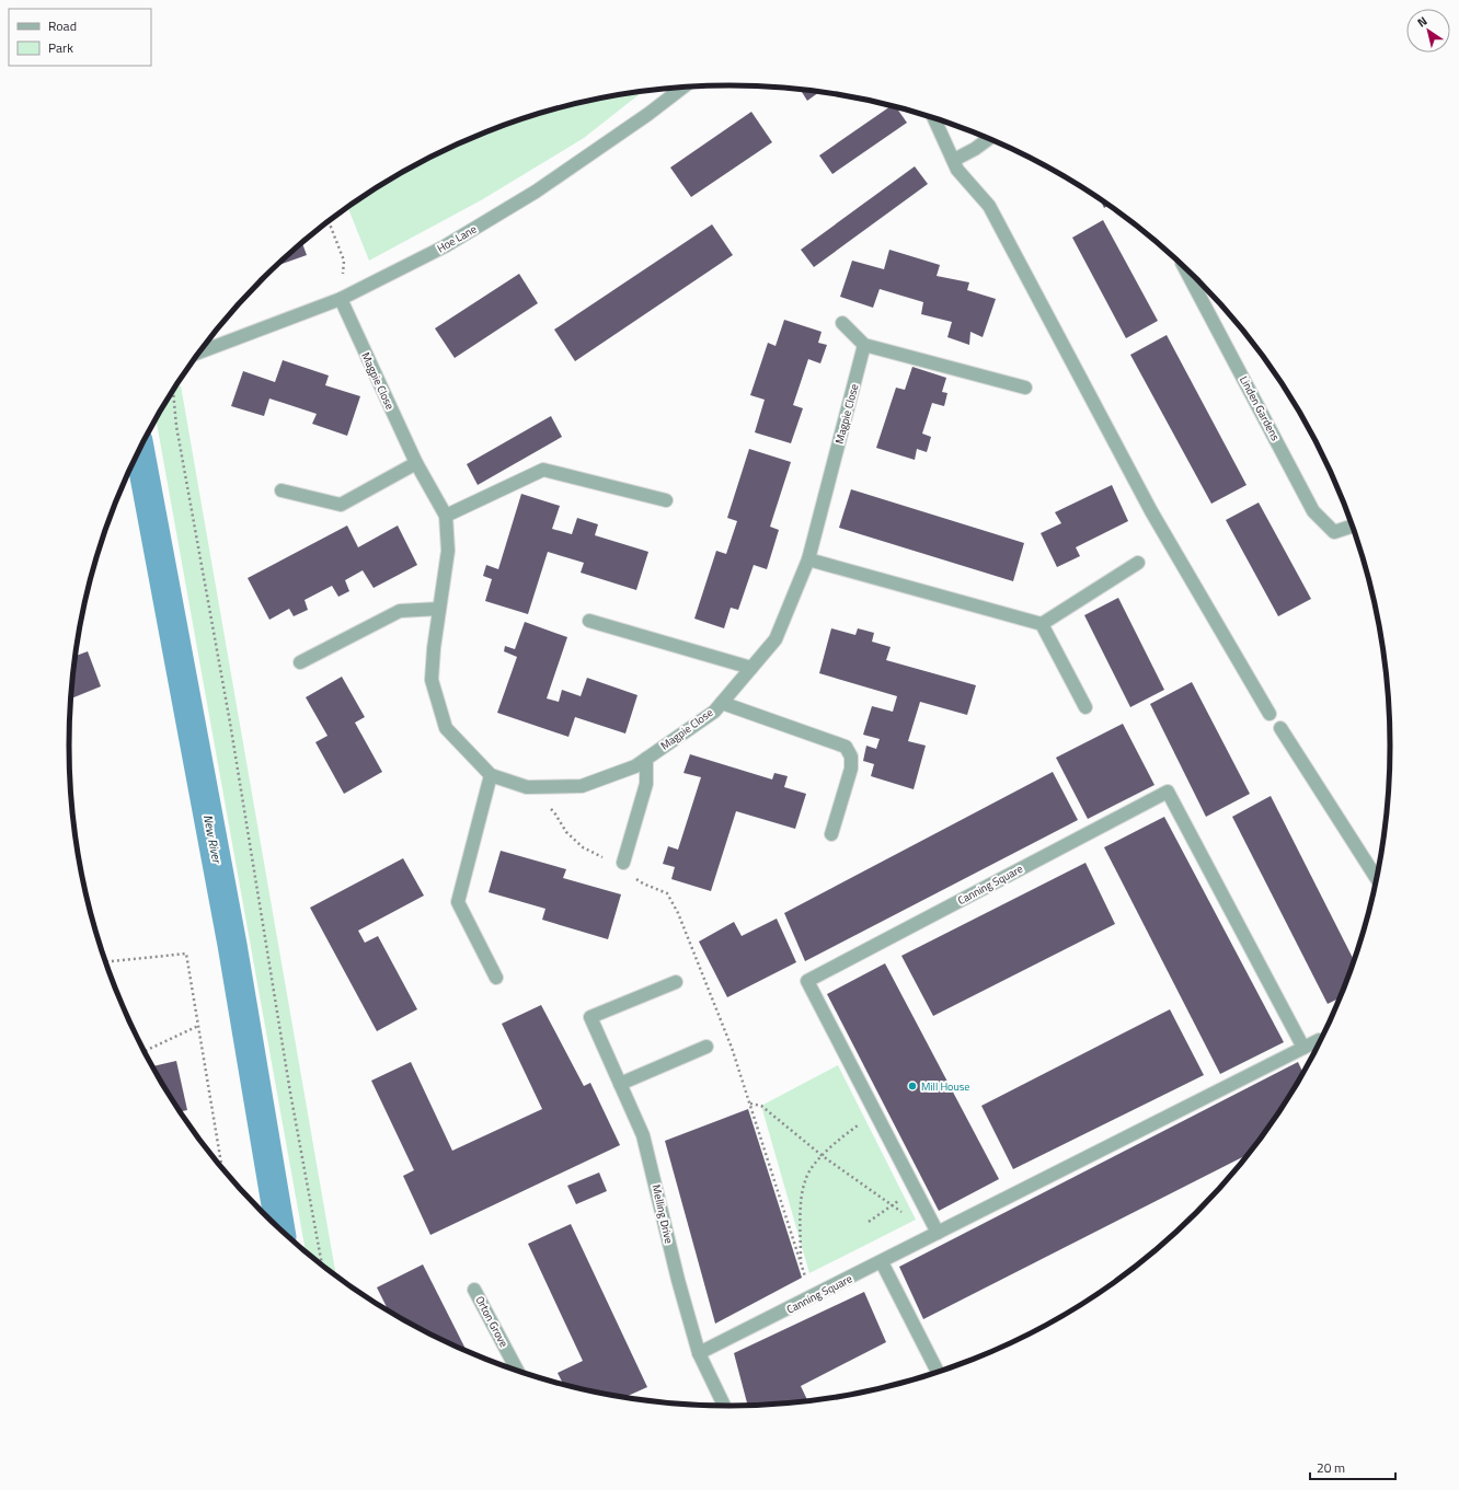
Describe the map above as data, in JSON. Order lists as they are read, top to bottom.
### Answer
{
  "streets": {
    "street": [
      "Hoe Lane",
      "Magpie Close",
      "Linden Gardens",
      "Canning Square",
      "Melling Drive",
      "Orton Grove"
    ]
  },
  "crossings": [
    ["Hoe Lane", "Magpie Close"],
    ["Canning Square", "Melling Drive"]
  ],
  "water": ["New River"],
  "places": ["Mill House"],
  "legend": ["Road", "Park"],
  "scale_bar": "20 m",
  "north": "top left"
}
